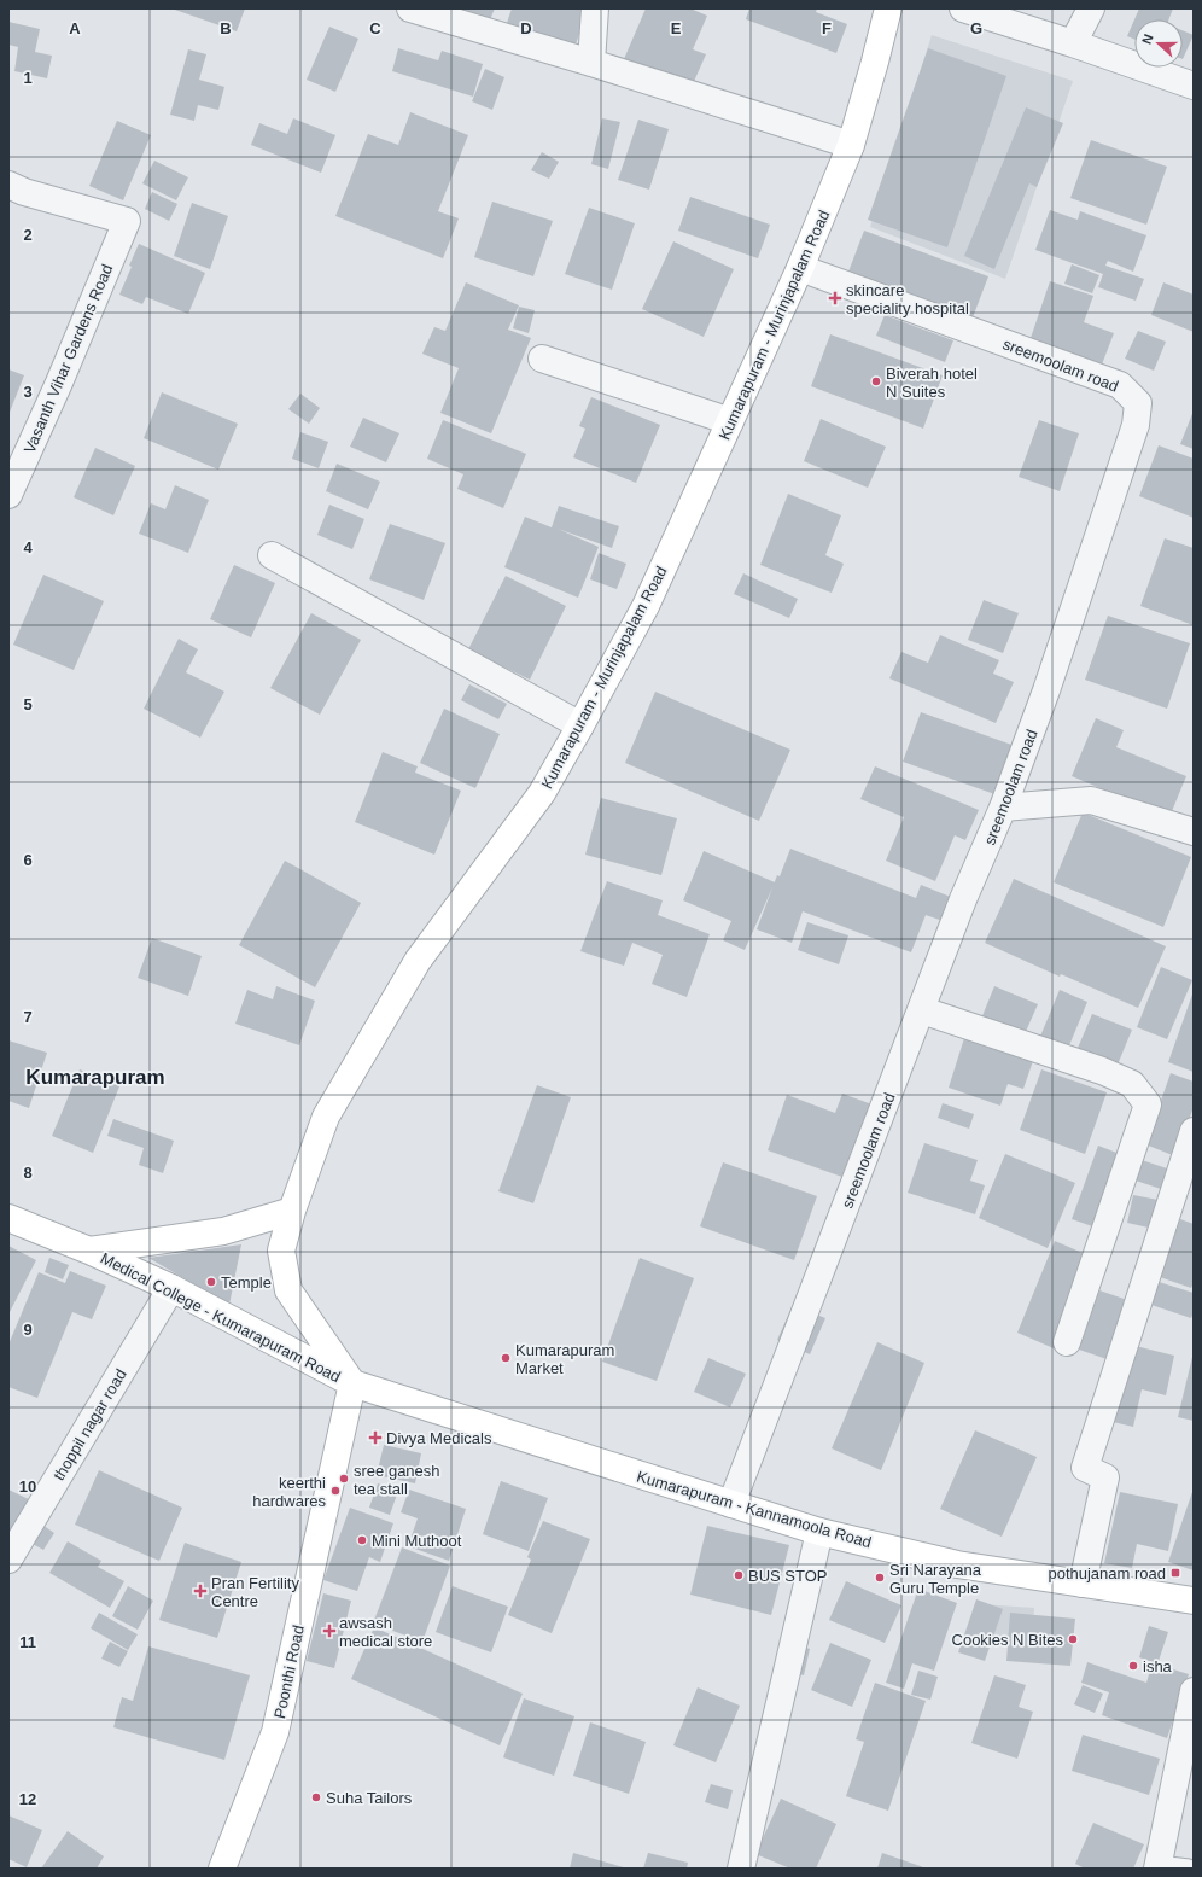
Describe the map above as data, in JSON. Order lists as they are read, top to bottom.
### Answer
{
  "streets": {
    "main road": [
      "Kumarapuram - Murinjapalam Road",
      "Medical College - Kumarapuram Road",
      "Kumarapuram - Kannamoola Road",
      "Poonthi Road"
    ],
    "street": ["Vasanth Vihar Gardens Road", "sreemoolam road", "thoppil nagar road"]
  },
  "crossings": [
    ["Kumarapuram - Murinjapalam Road", "sreemoolam road"],
    ["Kumarapuram - Murinjapalam Road", "Medical College - Kumarapuram Road"],
    ["Kumarapuram - Murinjapalam Road", "Kumarapuram - Kannamoola Road"],
    ["Kumarapuram - Murinjapalam Road", "Poonthi Road"],
    ["sreemoolam road", "Kumarapuram - Kannamoola Road"],
    ["Medical College - Kumarapuram Road", "thoppil nagar road"],
    ["Medical College - Kumarapuram Road", "Kumarapuram - Kannamoola Road"],
    ["Medical College - Kumarapuram Road", "Poonthi Road"],
    ["Kumarapuram - Kannamoola Road", "Poonthi Road"]
  ],
  "districts": ["Kumarapuram"],
  "places": {
    "health": [
      "skincare speciality hospital",
      "Divya Medicals",
      "Pran Fertility Centre",
      "awsash medical store"
    ],
    "other": [
      "Biverah hotel N Suites",
      "Temple",
      "Kumarapuram Market",
      "sree ganesh tea stall",
      "keerthi hardwares",
      "Mini Muthoot",
      "BUS STOP",
      "Sri Narayana Guru Temple",
      "Cookies N Bites",
      "isha",
      "Suha Tailors"
    ],
    "transit": ["pothujanam road"]
  },
  "north": "left",
  "grid": {
    "columns": [
      "A",
      "B",
      "C",
      "D",
      "E",
      "F",
      "G"
    ],
    "rows": [
      "1",
      "2",
      "3",
      "4",
      "5",
      "6",
      "7",
      "8",
      "9",
      "10",
      "11",
      "12"
    ]
  }
}
